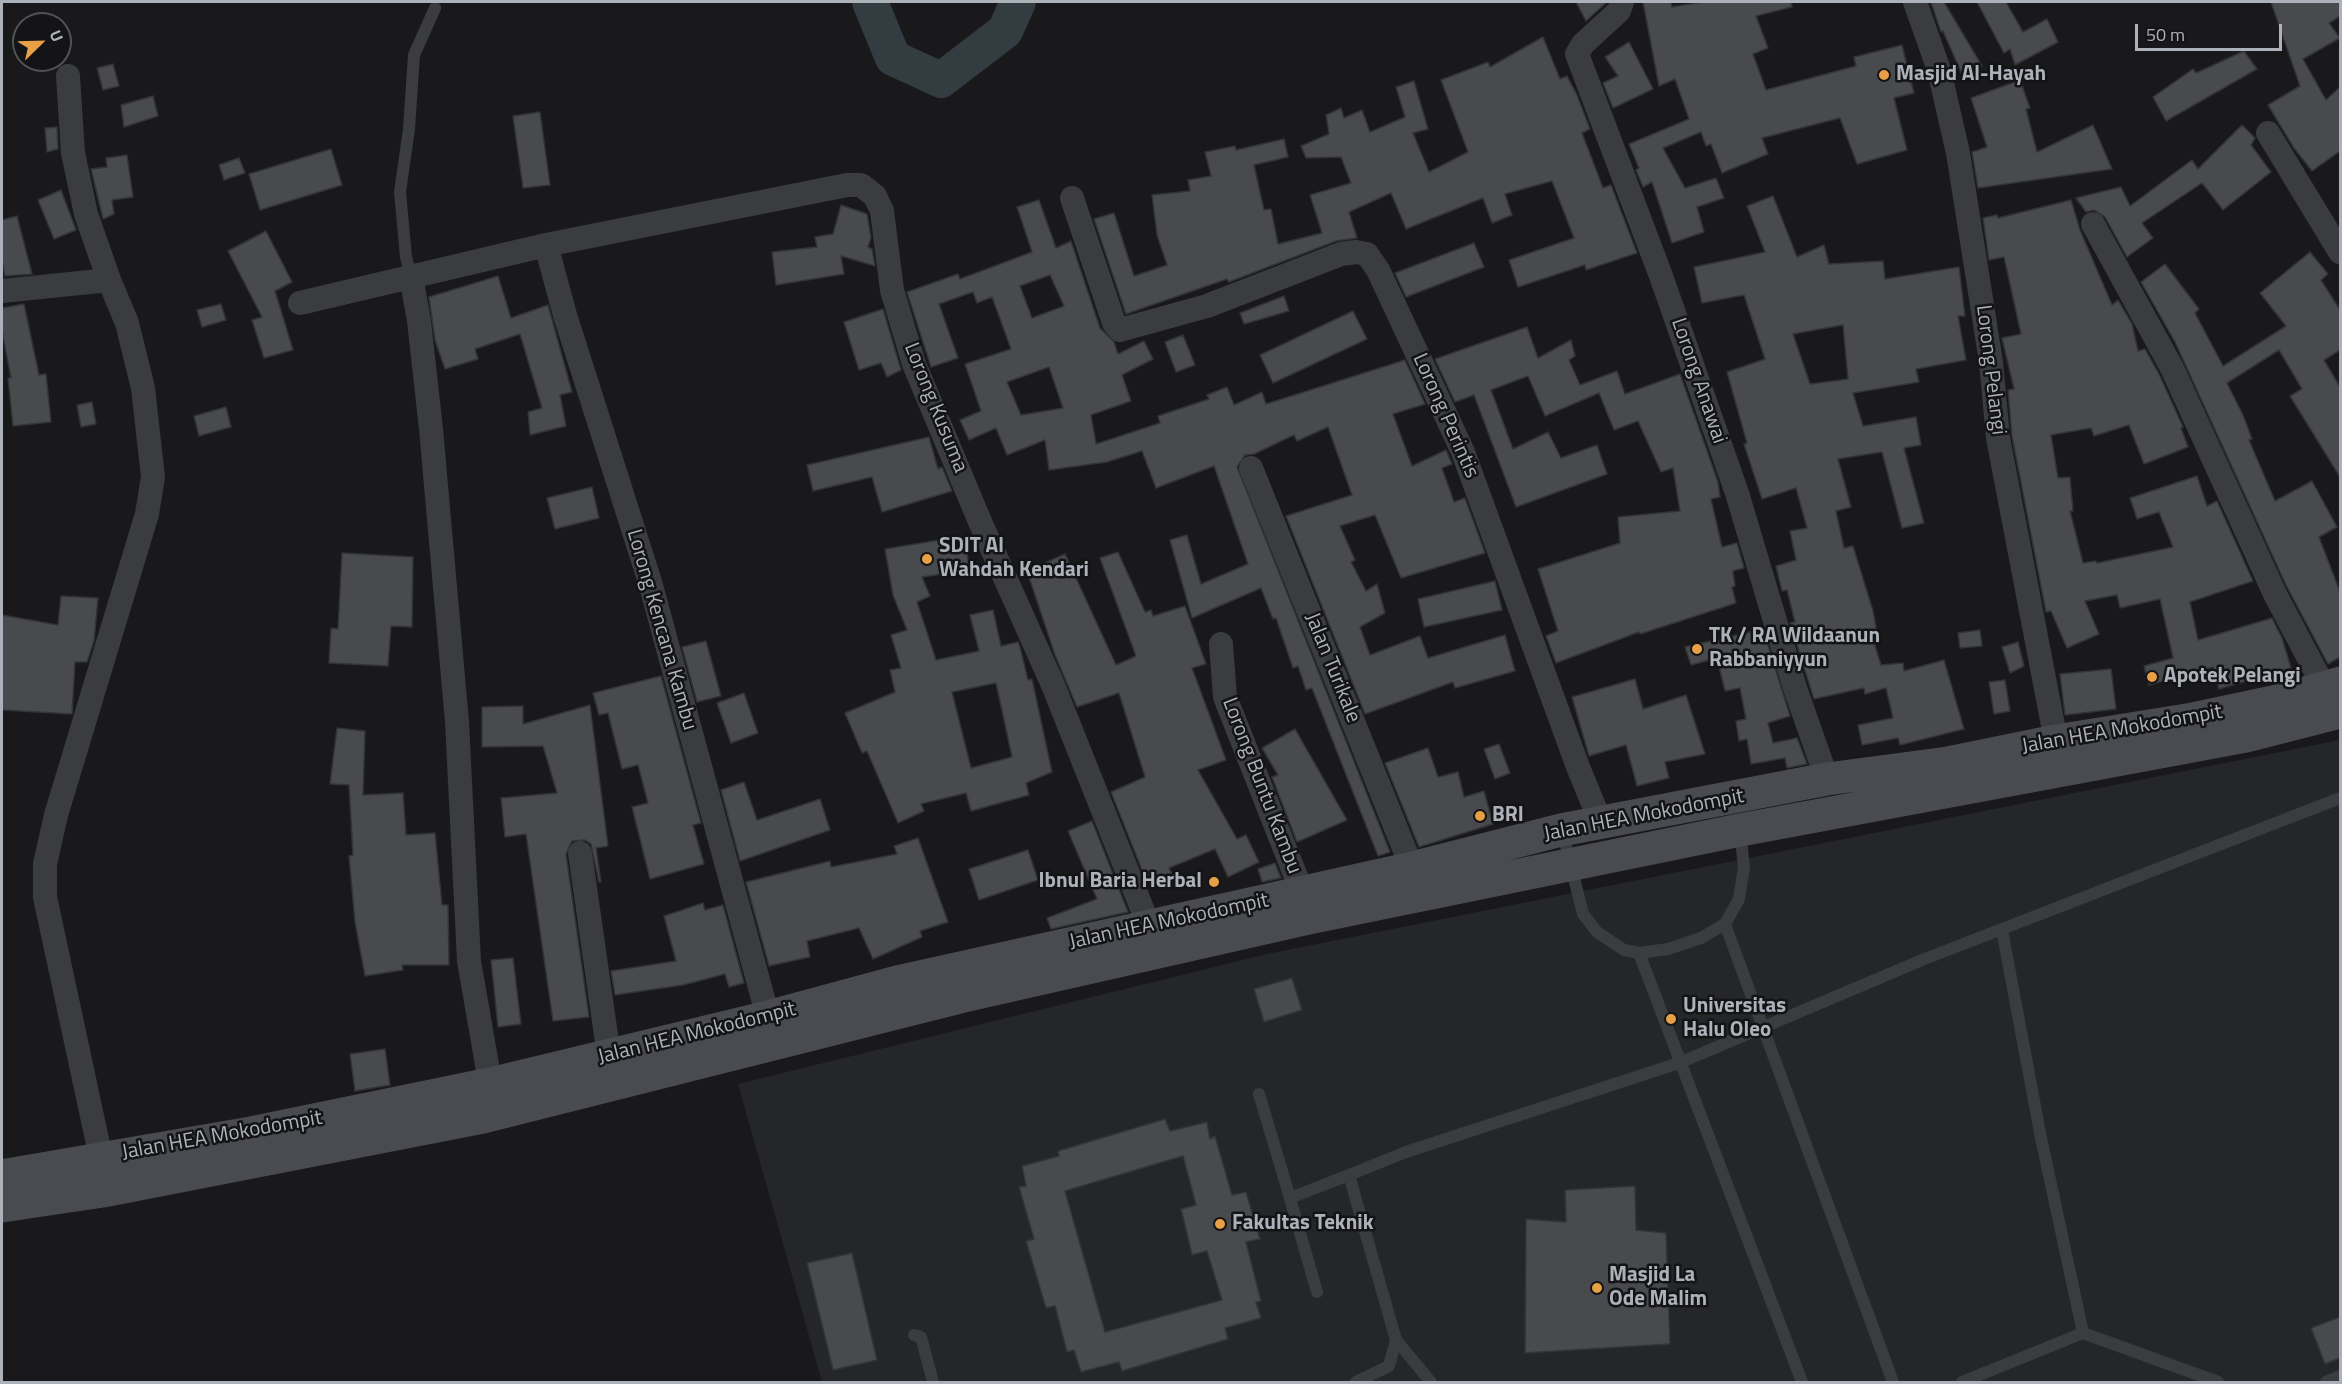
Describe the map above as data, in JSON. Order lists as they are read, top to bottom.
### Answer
{
  "streets": {
    "street": [
      "Lorong Pelangi",
      "Lorong Anawai",
      "Lorong Kusuma",
      "Lorong Perintis",
      "Lorong Kencana Kambu",
      "Jalan Turikale",
      "Jalan HEA Mokodompit",
      "Lorong Buntu Kambu"
    ]
  },
  "crossings": [
    ["Lorong Pelangi", "Jalan HEA Mokodompit"],
    ["Lorong Anawai", "Jalan HEA Mokodompit"],
    ["Lorong Kusuma", "Lorong Kencana Kambu"],
    ["Lorong Kusuma", "Jalan HEA Mokodompit"],
    ["Lorong Perintis", "Jalan HEA Mokodompit"],
    ["Lorong Kencana Kambu", "Jalan HEA Mokodompit"],
    ["Jalan Turikale", "Jalan HEA Mokodompit"],
    ["Jalan HEA Mokodompit", "Lorong Buntu Kambu"]
  ],
  "places": [
    "Masjid Al-Hayah",
    "SDIT Al Wahdah Kendari",
    "TK / RA Wildaanun Rabbaniyyun",
    "Apotek Pelangi",
    "BRI",
    "Ibnul Baria Herbal",
    "Universitas Halu Oleo",
    "Fakultas Teknik",
    "Masjid La Ode Malim"
  ],
  "scale_bar": "50 m",
  "north": "top right"
}
